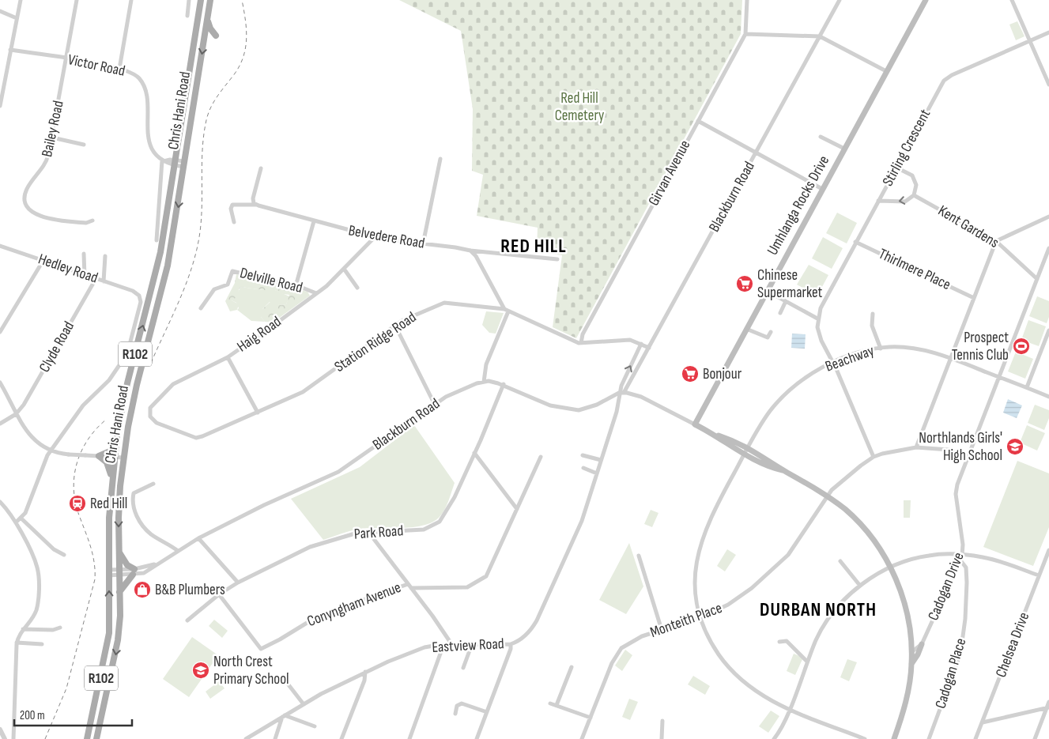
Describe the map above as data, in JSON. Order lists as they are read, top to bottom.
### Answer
{
  "streets": {
    "main road": ["Chris Hani Road", "Umhlanga Rocks Drive", "R102"],
    "street": [
      "Victor Road",
      "Bailey Road",
      "Stirling Crescent",
      "Girvan Avenue",
      "Blackburn Road",
      "Kent Gardens",
      "Belvedere Road",
      "Hedley Road",
      "Thirlmere Place",
      "Delville Road",
      "Haig Road",
      "Station Ridge Road",
      "Clyde Road",
      "Beachway",
      "Park Road",
      "Cadogan Drive",
      "Conyngham Avenue",
      "Monteith Place",
      "Chelsea Drive",
      "Eastview Road",
      "Cadogan Place"
    ]
  },
  "crossings": [
    ["Victor Road", "Bailey Road"],
    ["Chris Hani Road", "Blackburn Road"],
    ["Stirling Crescent", "Thirlmere Place"],
    ["Girvan Avenue", "Station Ridge Road"],
    ["Blackburn Road", "Station Ridge Road"],
    ["Blackburn Road", "Park Road"],
    ["Blackburn Road", "Eastview Road"],
    ["Kent Gardens", "Cadogan Drive"],
    ["Belvedere Road", "Haig Road"],
    ["Hedley Road", "Clyde Road"],
    ["Delville Road", "Haig Road"],
    ["Haig Road", "Station Ridge Road"],
    ["Beachway", "Cadogan Drive"],
    ["Beachway", "Monteith Place"],
    ["Park Road", "Conyngham Avenue"],
    ["Cadogan Drive", "Monteith Place"],
    ["Cadogan Drive", "Cadogan Place"]
  ],
  "districts": ["RED HILL", "DURBAN NORTH"],
  "parks": ["Red Hill Cemetery"],
  "places": {
    "supermarket": ["Chinese Supermarket", "Bonjour"],
    "sports": ["Prospect Tennis Club"],
    "school or university": ["Northlands Girls' High School", "North Crest Primary School"],
    "station": ["Red Hill"],
    "shop": ["B&B Plumbers"]
  },
  "scale_bar": "200 m"
}
